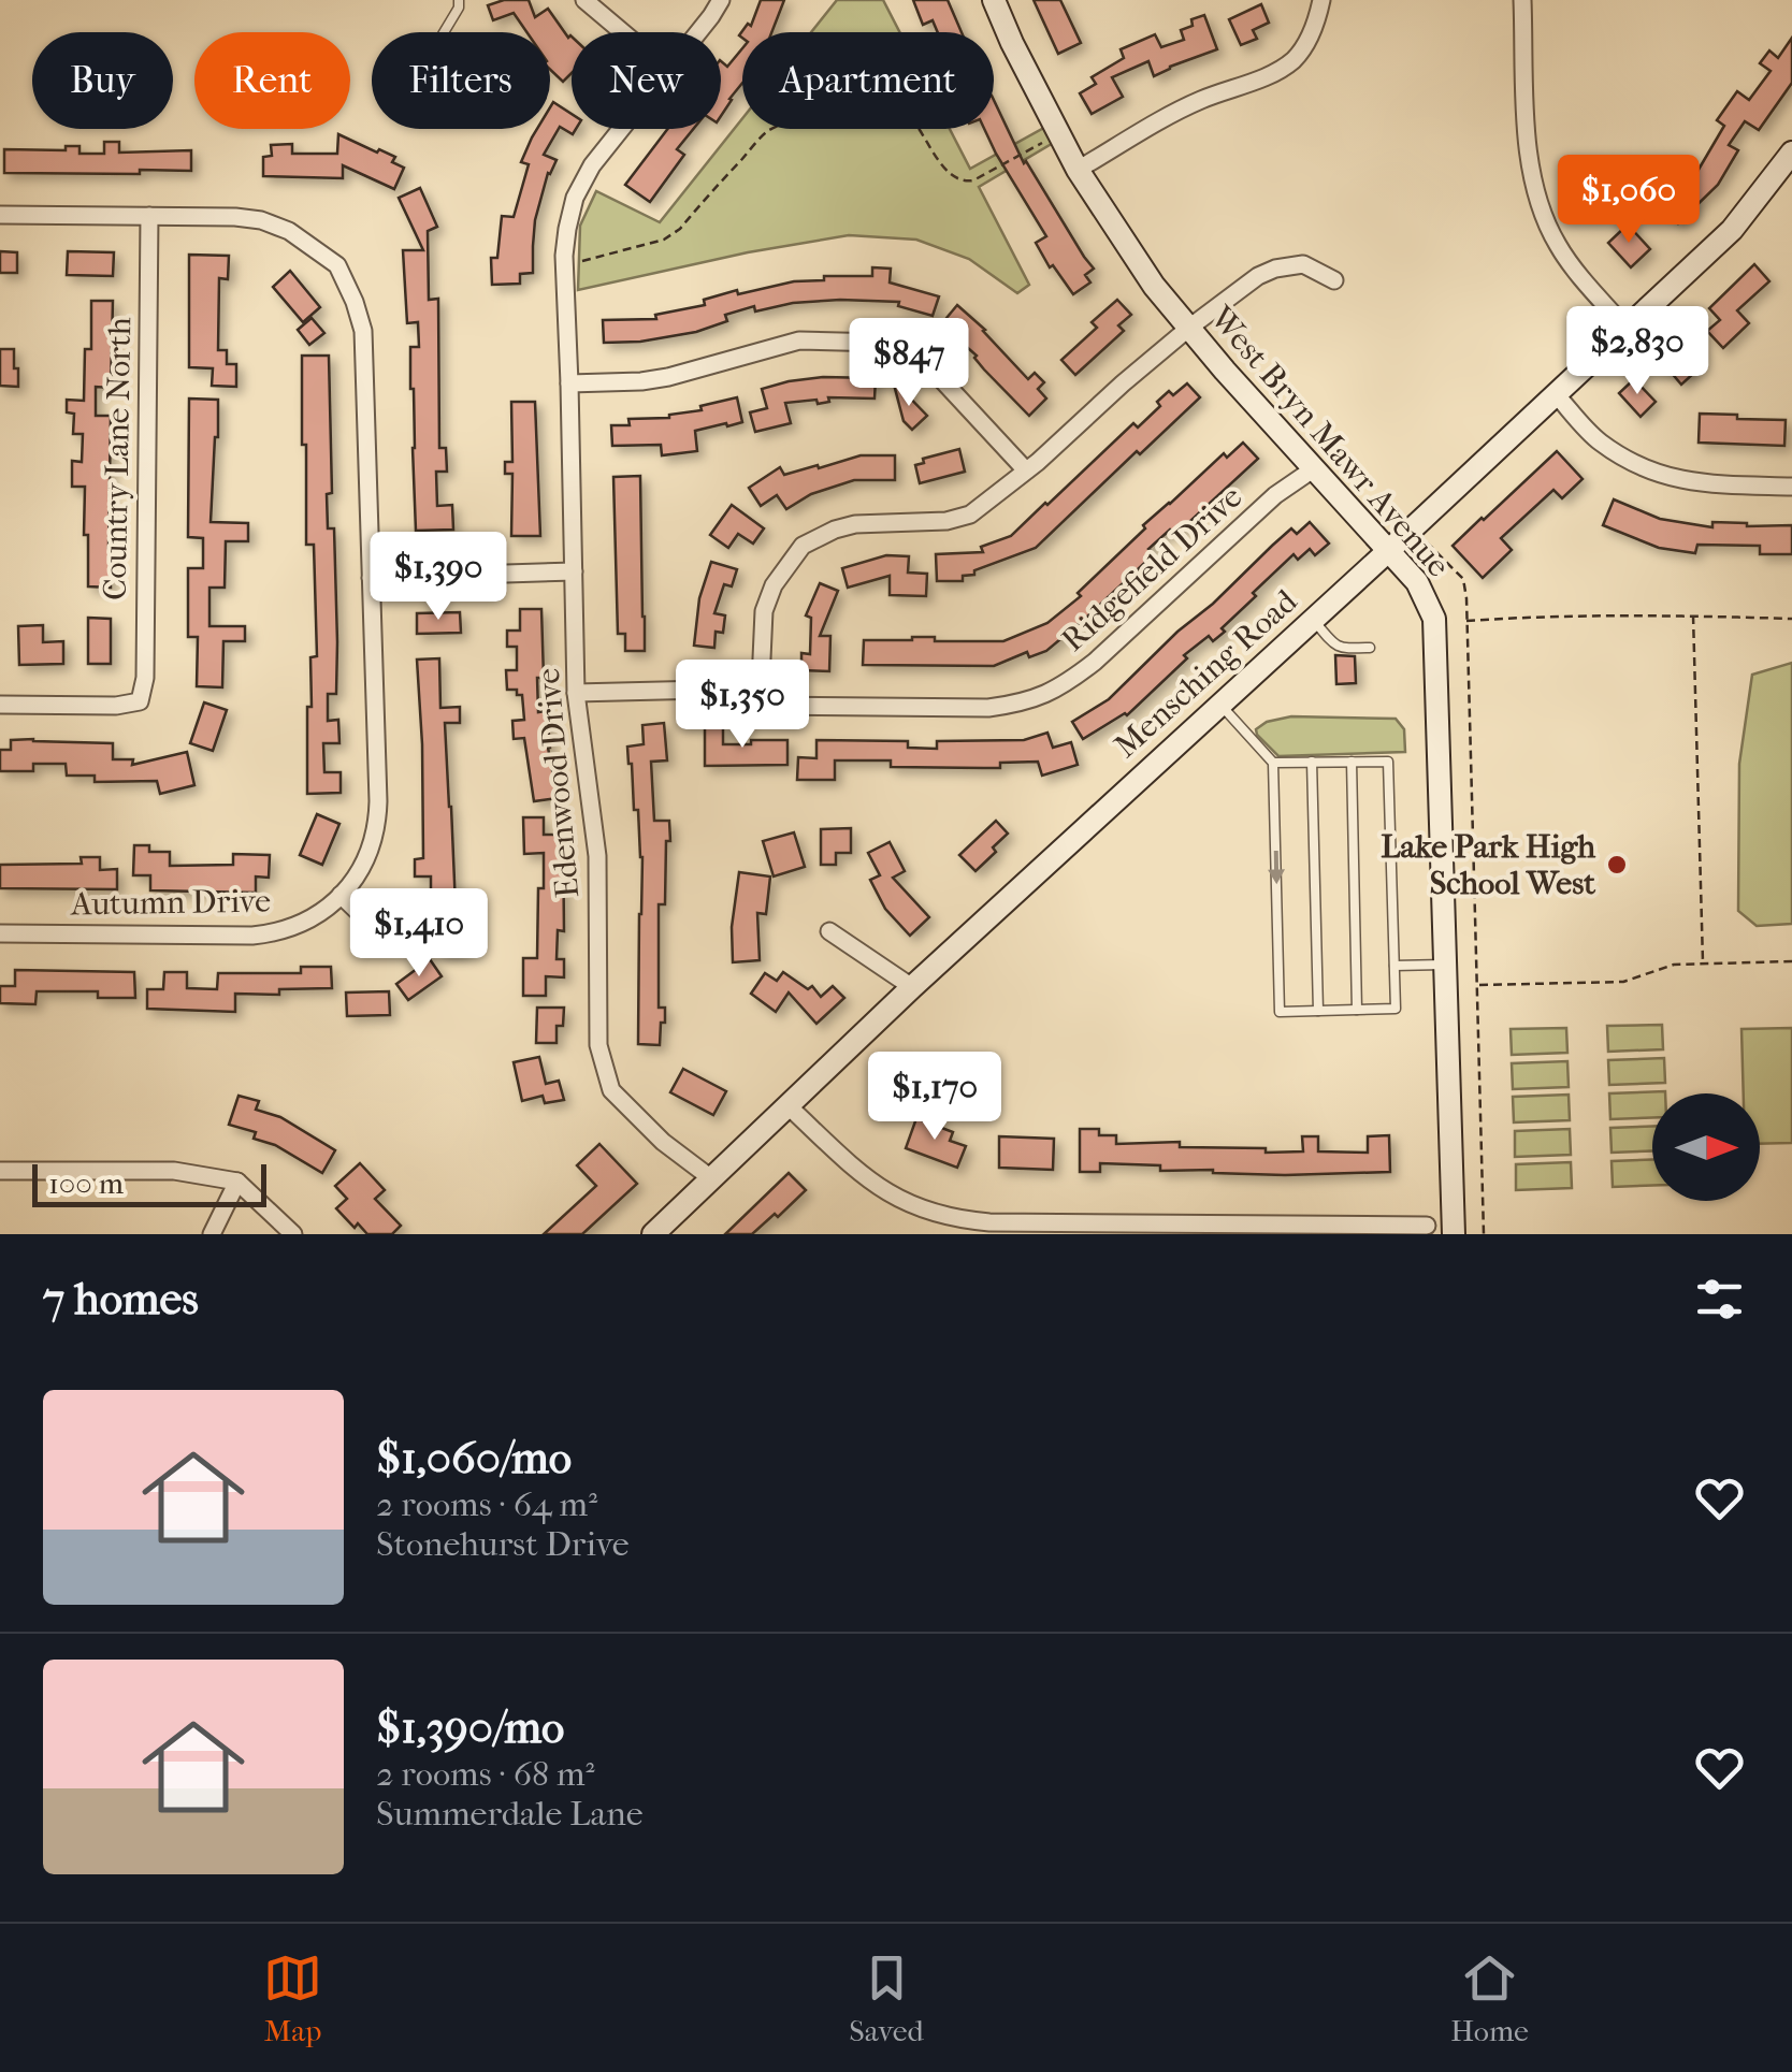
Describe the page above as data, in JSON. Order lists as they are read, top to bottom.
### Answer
{
  "streets": {
    "street": [
      "West Bryn Mawr Avenue",
      "Country Lane North",
      "Ridgefield Drive",
      "Mensching Road",
      "Edenwood Drive",
      "Autumn Drive"
    ]
  },
  "crossings": [
    ["West Bryn Mawr Avenue", "Ridgefield Drive"],
    ["West Bryn Mawr Avenue", "Mensching Road"],
    ["Ridgefield Drive", "Edenwood Drive"],
    ["Mensching Road", "Edenwood Drive"]
  ],
  "places": ["Lake Park High School West"],
  "scale_bar": "100 m",
  "north": "right",
  "page": {
    "chip": [
      "Buy",
      "Rent",
      "Filters",
      "New",
      "Apartment"
    ],
    "price": [
      "$1,060",
      "$2,830",
      "$847",
      "$1,390",
      "$1,350",
      "$1,410",
      "$1,170"
    ],
    "scale": "100 m",
    "heading": "7 homes",
    "list": [
      {
        "name": "$1,060/mo",
        "note": "2 rooms · 64 m² · Stonehurst Drive"
      },
      {
        "name": "$1,390/mo",
        "note": "2 rooms · 68 m² · Summerdale Lane"
      }
    ],
    "tabs": ["Map", "Saved", "Home"]
  }
}
